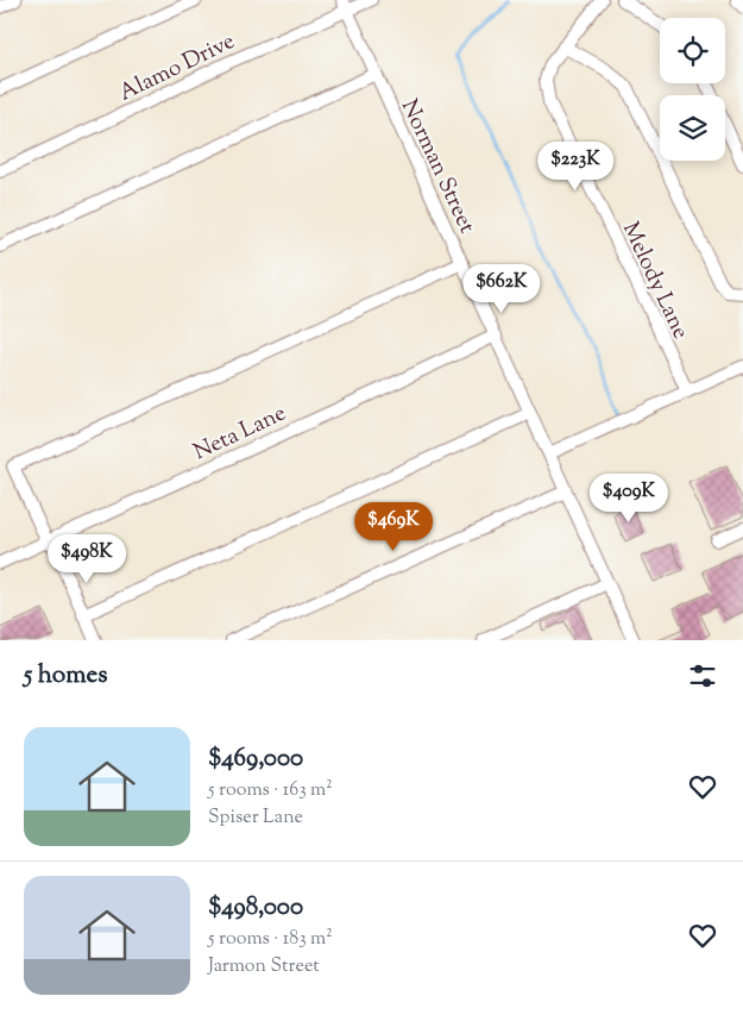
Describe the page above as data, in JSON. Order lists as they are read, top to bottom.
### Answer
{
  "streets": {
    "street": [
      "Alamo Drive",
      "Norman Street",
      "Melody Lane",
      "Neta Lane"
    ]
  },
  "crossings": [
    ["Alamo Drive", "Norman Street"],
    ["Norman Street", "Neta Lane"]
  ],
  "page": {
    "price": [
      "$223K",
      "$662K",
      "$409K",
      "$469K",
      "$498K"
    ],
    "heading": "5 homes",
    "list": [
      {
        "name": "$469,000",
        "note": "5 rooms · 163 m² · Spiser Lane"
      },
      {
        "name": "$498,000",
        "note": "5 rooms · 183 m² · Jarmon Street"
      }
    ]
  }
}
